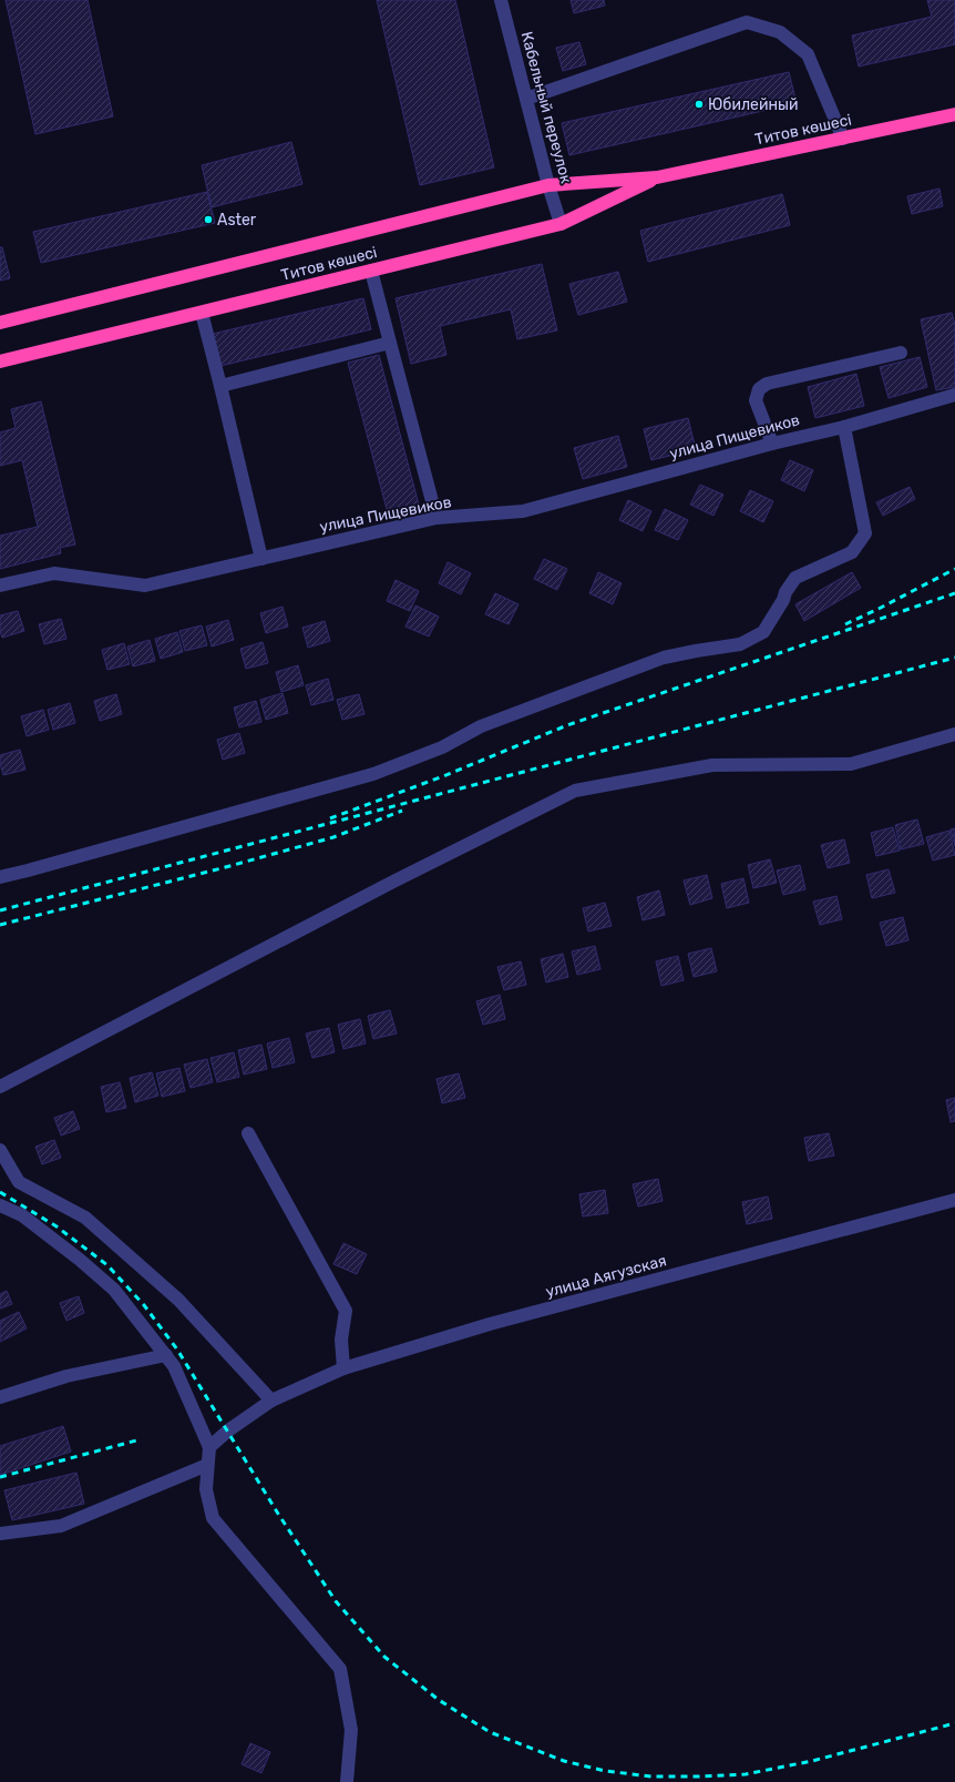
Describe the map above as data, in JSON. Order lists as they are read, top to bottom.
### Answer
{
  "streets": {
    "highway": ["Титов көшесі"],
    "street": ["Кабельный переулок", "улица Пищевиков", "улица Аягузская"]
  },
  "crossings": [
    ["Кабельный переулок", "Титов көшесі"]
  ],
  "places": ["Юбилейный", "Aster"]
}
